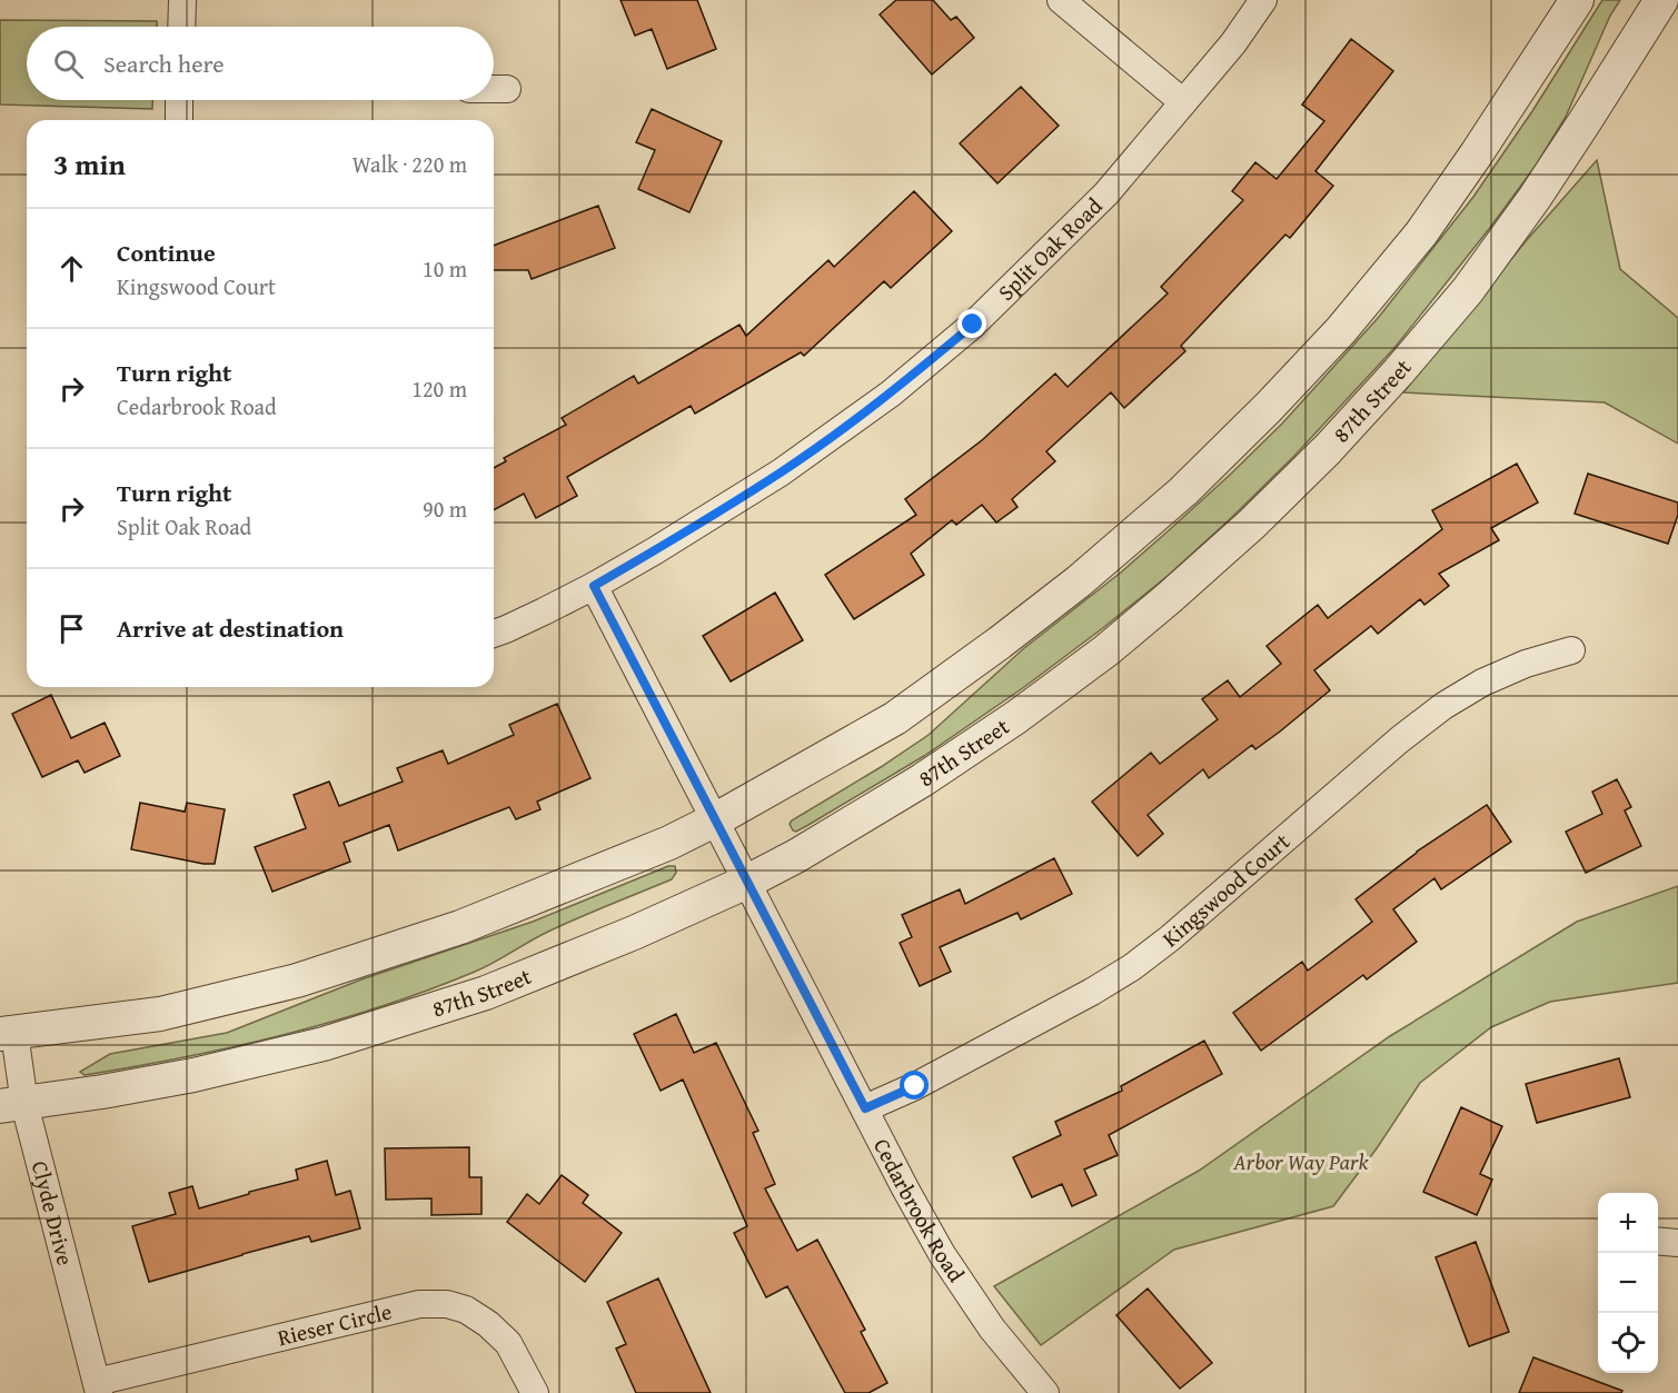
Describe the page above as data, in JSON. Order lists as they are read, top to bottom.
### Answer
{
  "streets": {
    "street": [
      "Split Oak Road",
      "87th Street",
      "Kingswood Court",
      "Cedarbrook Road",
      "Clyde Drive",
      "Rieser Circle"
    ]
  },
  "crossings": [
    ["Split Oak Road", "Cedarbrook Road"],
    ["87th Street", "Cedarbrook Road"],
    ["87th Street", "Clyde Drive"],
    ["Kingswood Court", "Cedarbrook Road"],
    ["Clyde Drive", "Rieser Circle"]
  ],
  "parks": ["Arbor Way Park"],
  "page": {
    "search": "Search here",
    "heading": ["3 min", "Walk · 220 m"],
    "list": [
      ["Continue", "Kingswood Court", "10 m"],
      ["Turn right", "Cedarbrook Road", "120 m"],
      ["Turn right", "Split Oak Road", "90 m"],
      "Arrive at destination"
    ],
    "map_buttons": ["+", "−"]
  }
}
